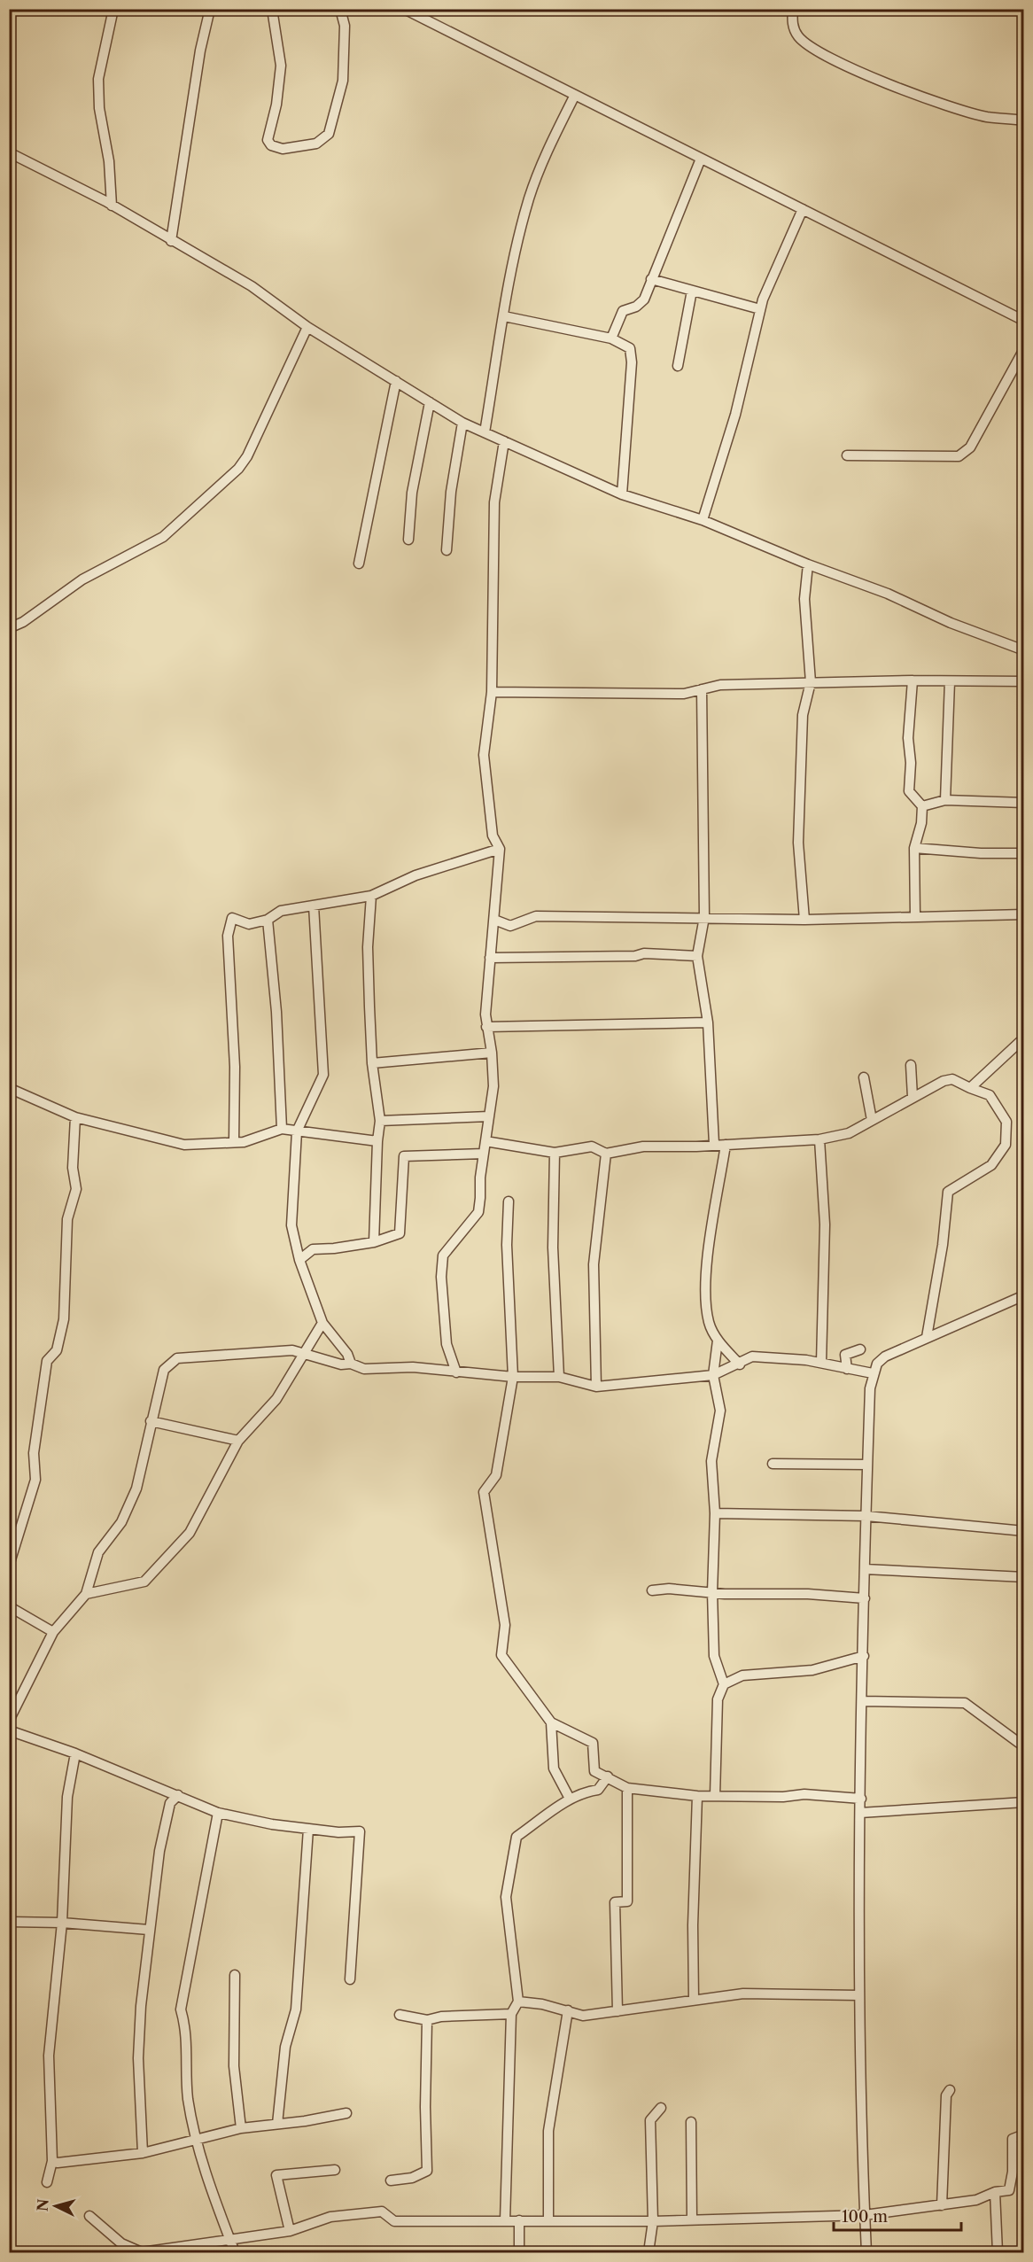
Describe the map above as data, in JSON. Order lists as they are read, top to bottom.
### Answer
{
  "scale_bar": "100 m",
  "north": "left"
}
